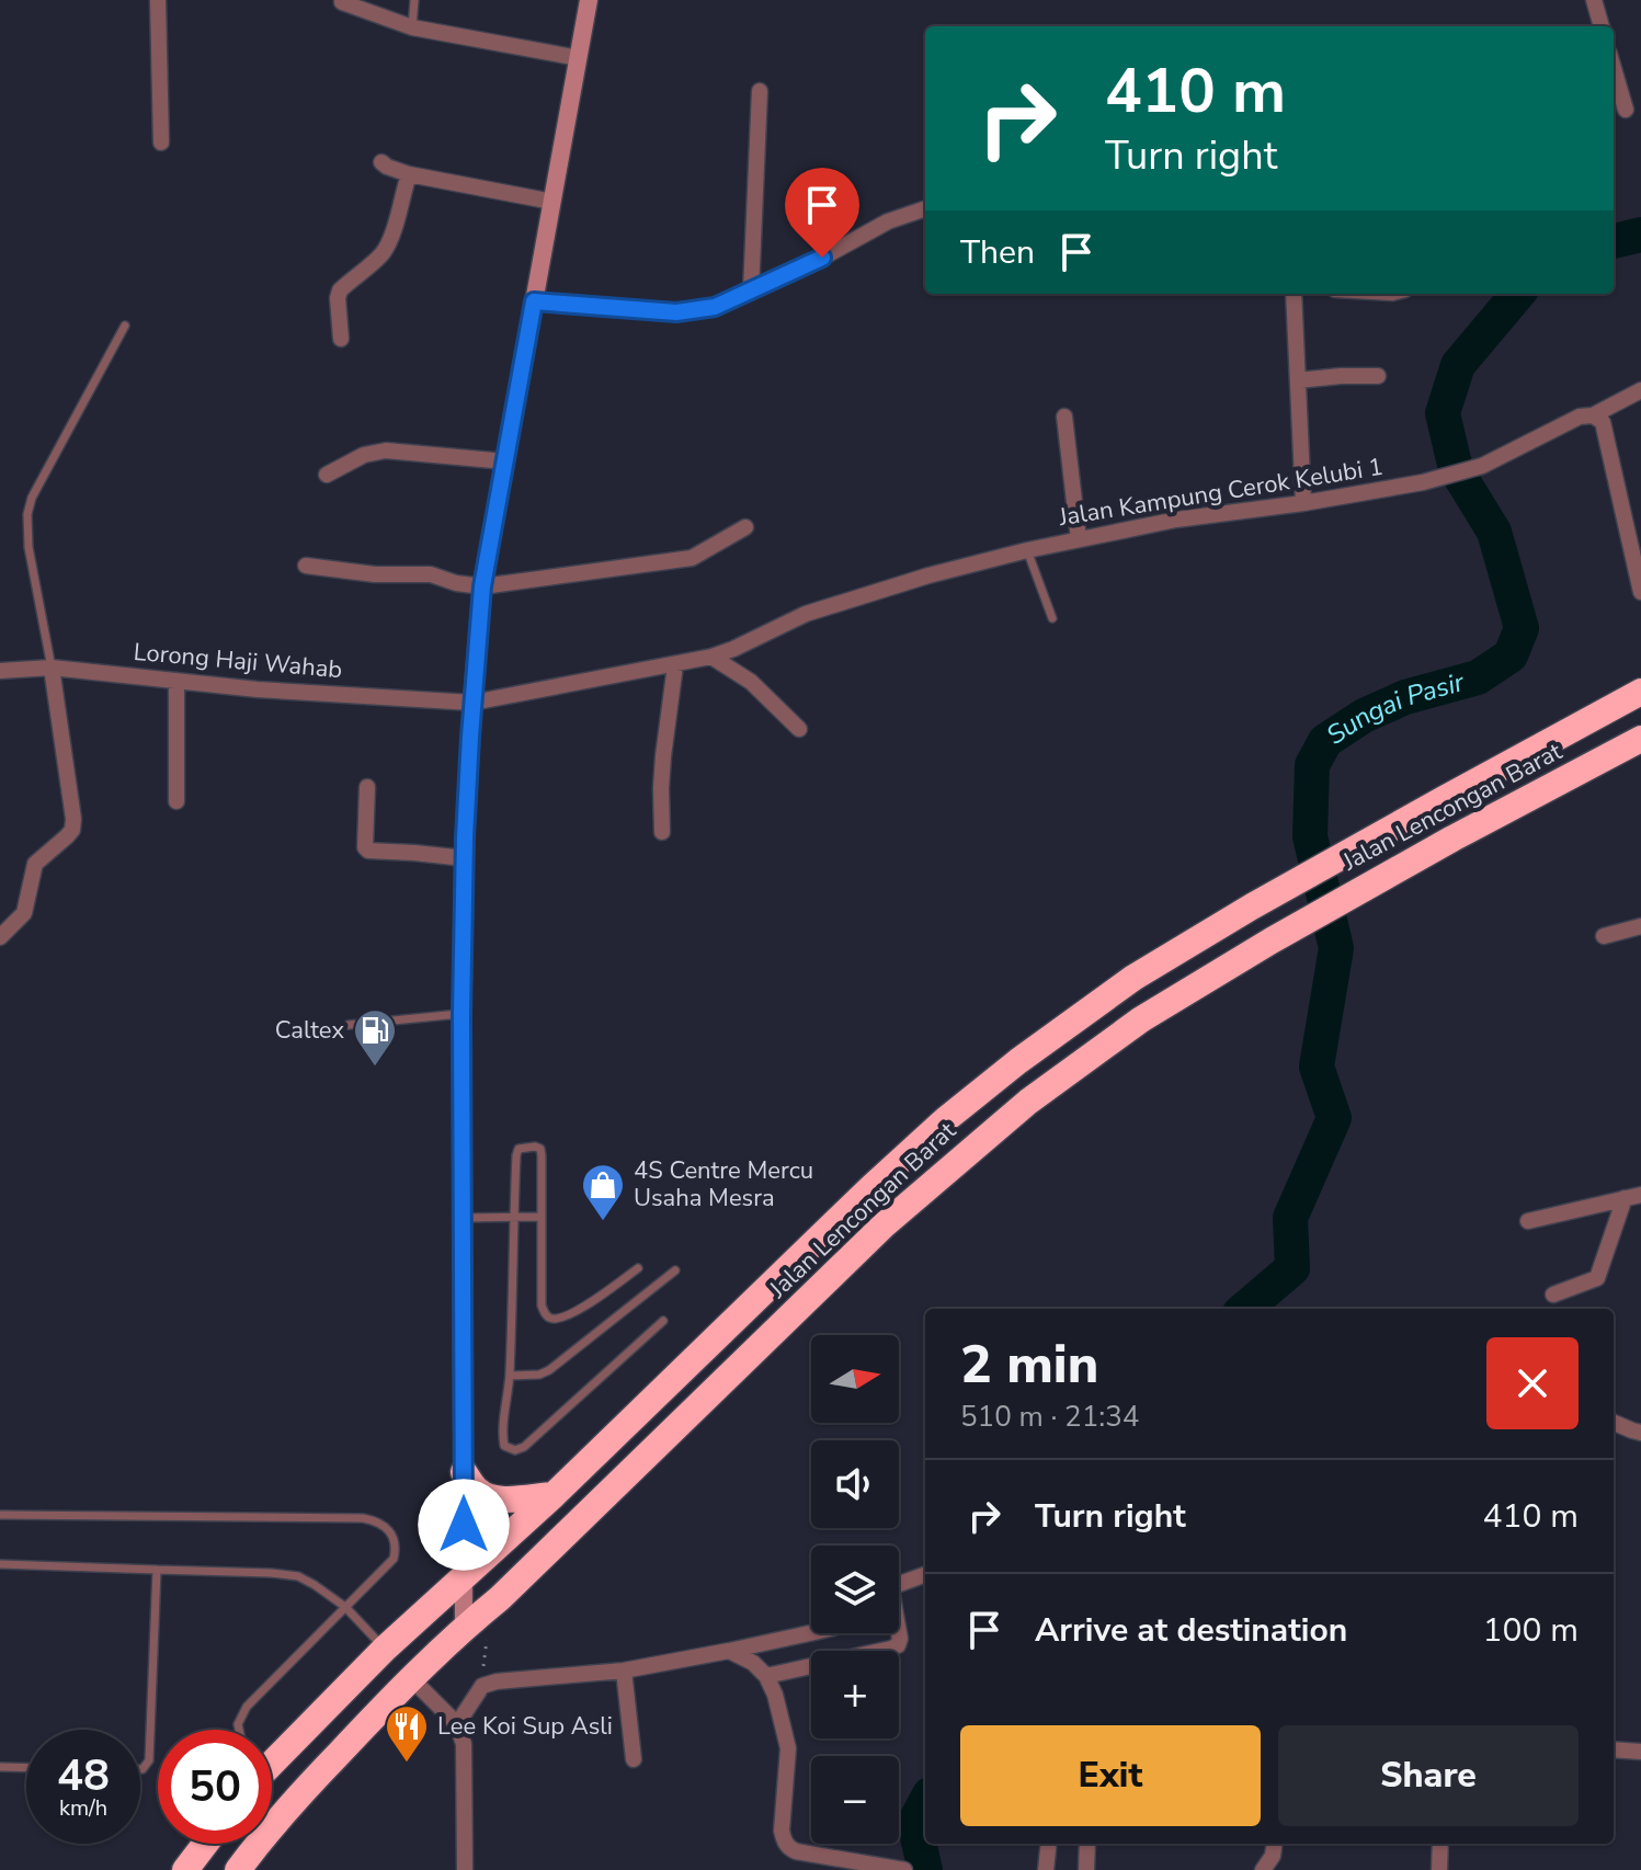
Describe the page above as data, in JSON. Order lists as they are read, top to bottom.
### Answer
{
  "streets": {
    "highway": ["Jalan Lencongan Barat"],
    "street": ["Jalan Kampung Cerok Kelubi 1", "Lorong Haji Wahab"]
  },
  "crossings": [
    ["Jalan Kampung Cerok Kelubi 1", "Lorong Haji Wahab"]
  ],
  "water": ["Sungai Pasir"],
  "places": {
    "fuel station": ["Caltex"],
    "shop": ["4S Centre Mercu Usaha Mesra"],
    "restaurant": ["Lee Koi Sup Asli"]
  },
  "north": "right",
  "page": {
    "turn": ["410 m", "Turn right"],
    "then": "Then",
    "heading": ["2 min", "510 m · 21:34"],
    "map_buttons": ["+", "−"],
    "list": [
      {
        "name": "Turn right",
        "value": "410 m"
      },
      {
        "name": "Arrive at destination",
        "value": "100 m"
      }
    ],
    "buttons": ["Exit", "Share"],
    "speed": "48 km/h",
    "limit": "50"
  }
}
